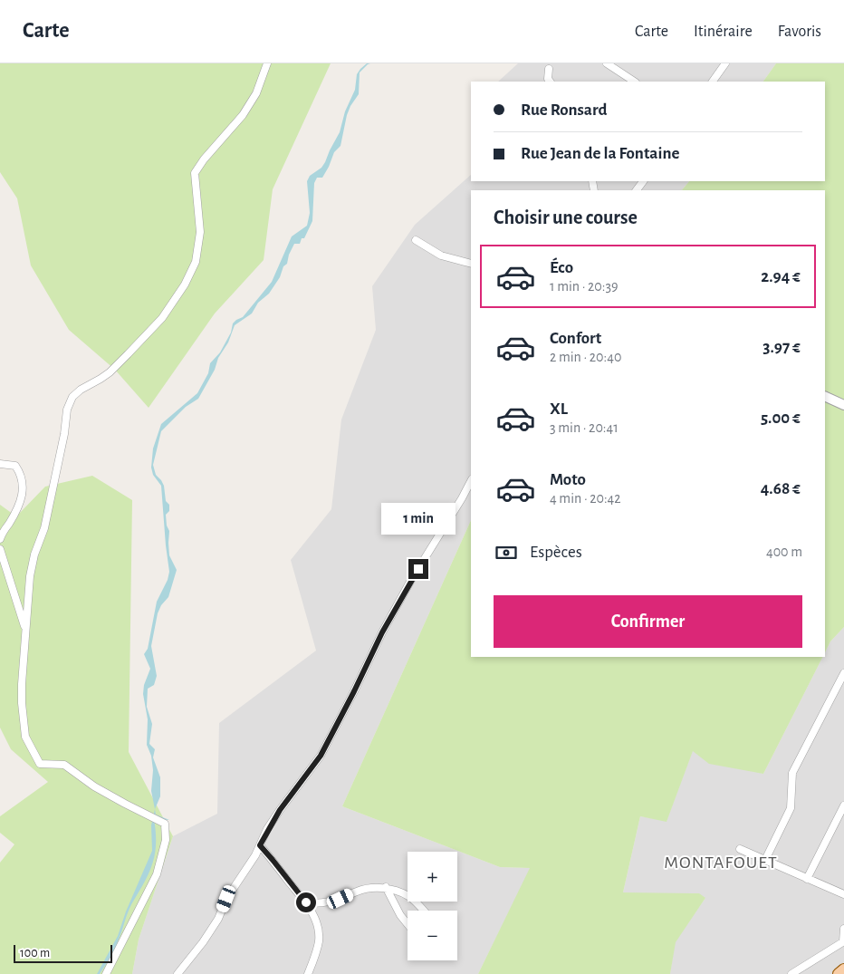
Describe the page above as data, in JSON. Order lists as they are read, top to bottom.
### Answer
{
  "districts": ["MONTAFOUET"],
  "scale_bar": "100 m",
  "page": {
    "header": "Carte",
    "nav": ["Carte", "Itinéraire", "Favoris"],
    "banner": ["Rue Ronsard", "Rue Jean de la Fontaine"],
    "heading": "Choisir une course",
    "list": [
      {
        "name": "Éco",
        "note": "1 min · 20:39",
        "value": "2.94 €"
      },
      {
        "name": "Confort",
        "note": "2 min · 20:40",
        "value": "3.97 €"
      },
      {
        "name": "XL",
        "note": "3 min · 20:41",
        "value": "5.00 €"
      },
      {
        "name": "Moto",
        "note": "4 min · 20:42",
        "value": "4.68 €"
      }
    ],
    "bubble": "1 min",
    "pay": ["Espèces", "400 m"],
    "buttons": "Confirmer",
    "map_buttons": ["+", "−"],
    "scale": "100 m"
  }
}
